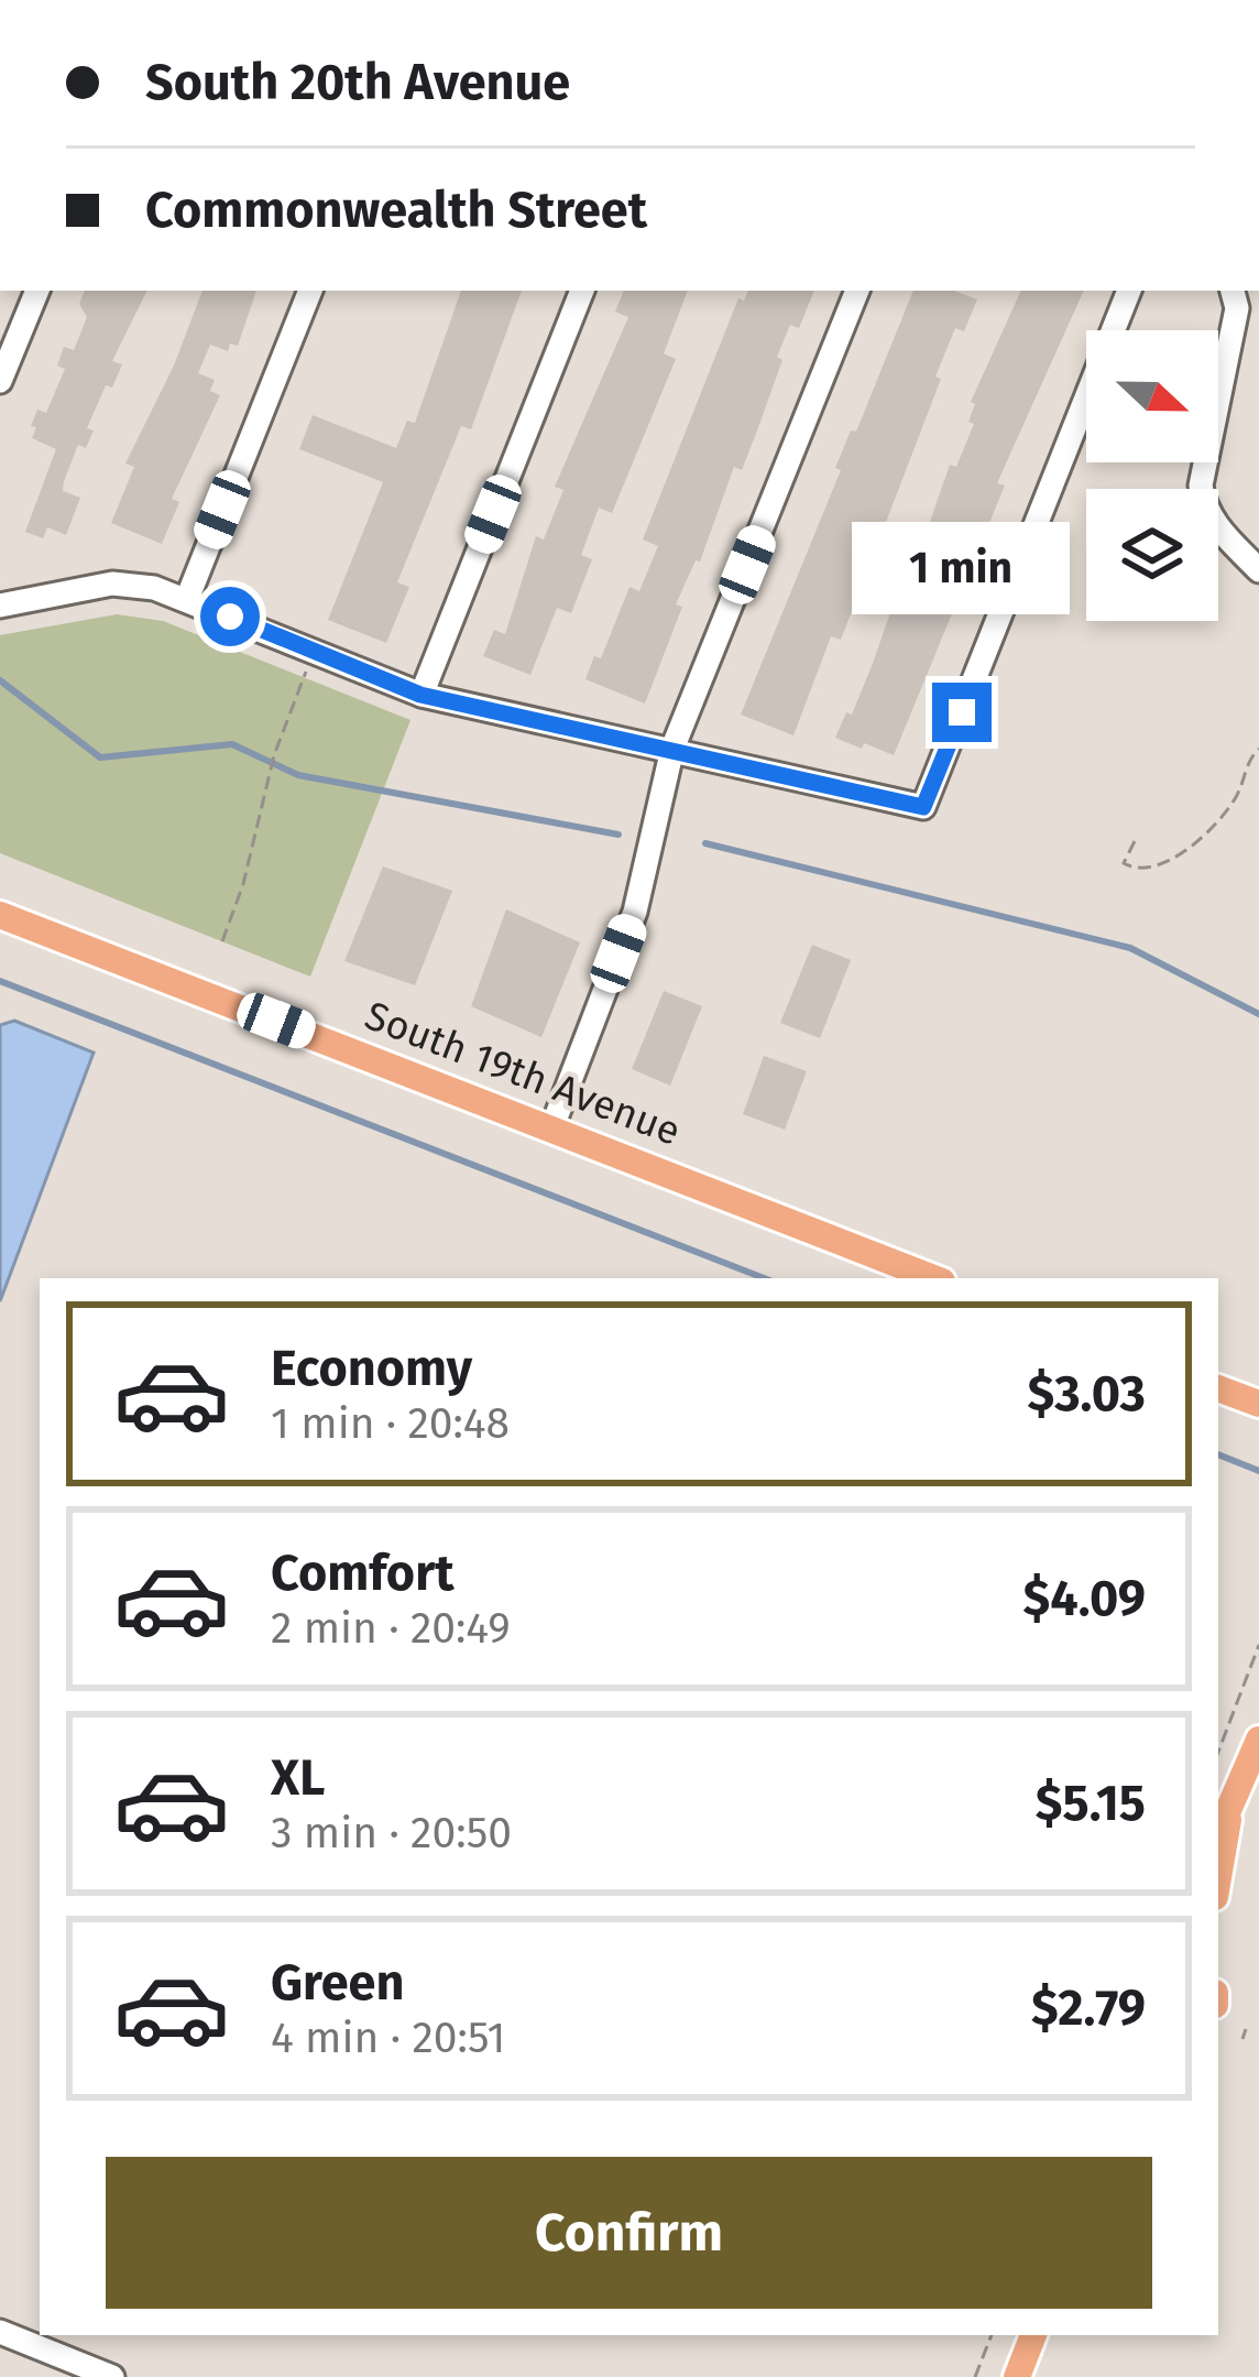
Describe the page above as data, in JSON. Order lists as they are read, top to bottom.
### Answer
{
  "streets": {
    "main road": ["South 19th Avenue"]
  },
  "north": "right",
  "page": {
    "banner": ["South 20th Avenue", "Commonwealth Street"],
    "bubble": "1 min",
    "list": [
      {
        "name": "Economy",
        "note": "1 min · 20:48",
        "value": "$3.03"
      },
      {
        "name": "Comfort",
        "note": "2 min · 20:49",
        "value": "$4.09"
      },
      {
        "name": "XL",
        "note": "3 min · 20:50",
        "value": "$5.15"
      },
      {
        "name": "Green",
        "note": "4 min · 20:51",
        "value": "$2.79"
      }
    ],
    "buttons": "Confirm"
  }
}
